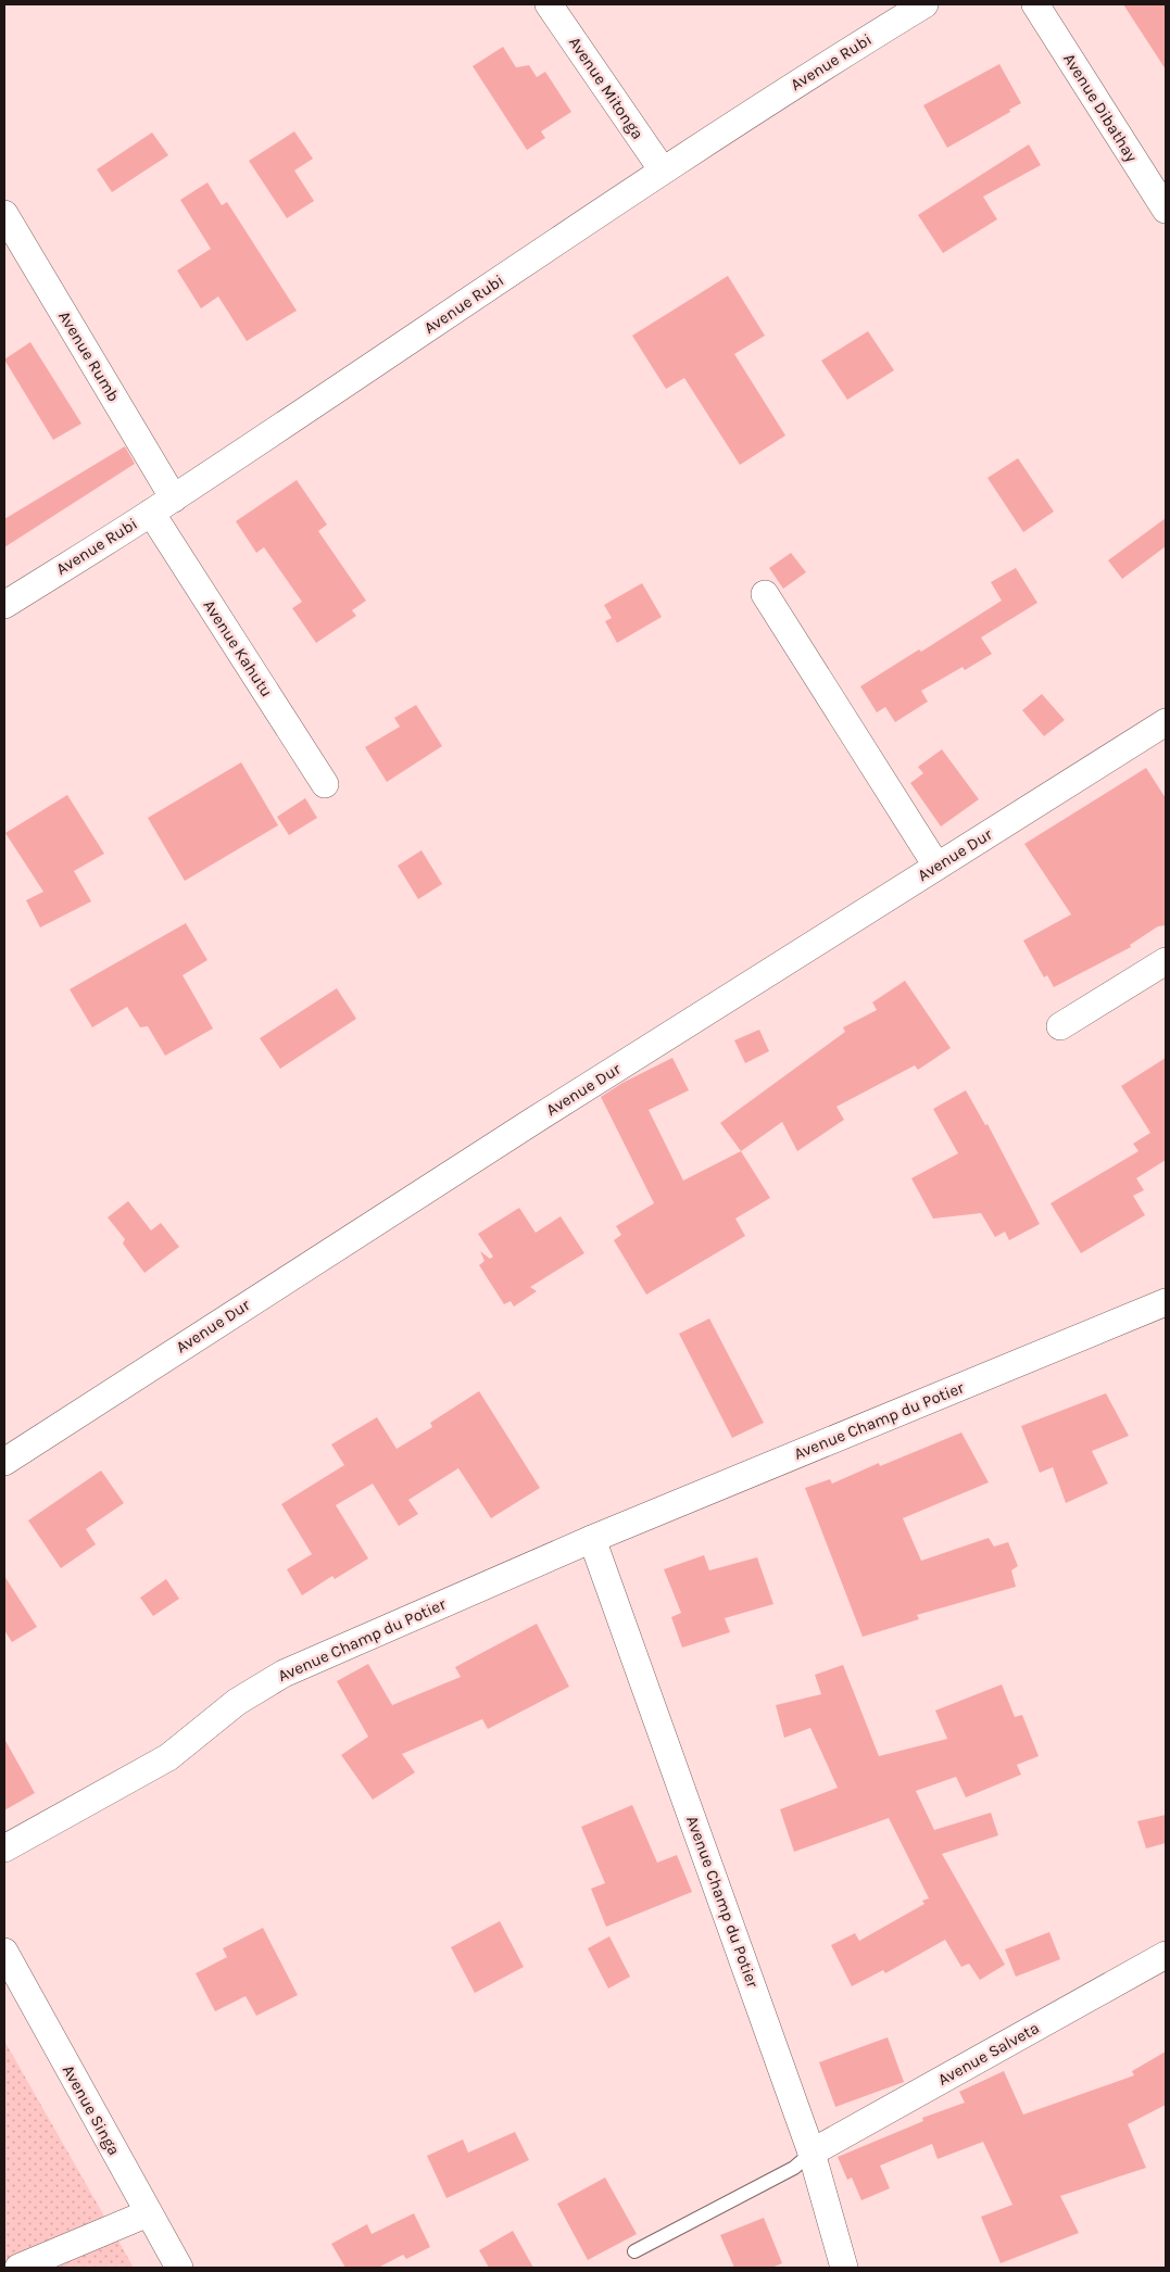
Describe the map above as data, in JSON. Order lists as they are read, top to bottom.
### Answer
{
  "streets": {
    "street": [
      "Avenue Rubi",
      "Avenue Mitonga",
      "Avenue Dibathay",
      "Avenue Rumb",
      "Avenue Kahutu",
      "Avenue Dur",
      "Avenue Champ du Potier",
      "Avenue Salveta",
      "Avenue Singa"
    ]
  },
  "crossings": [
    ["Avenue Rubi", "Avenue Mitonga"],
    ["Avenue Rubi", "Avenue Rumb"],
    ["Avenue Rubi", "Avenue Kahutu"],
    ["Avenue Champ du Potier", "Avenue Salveta"]
  ]
}
